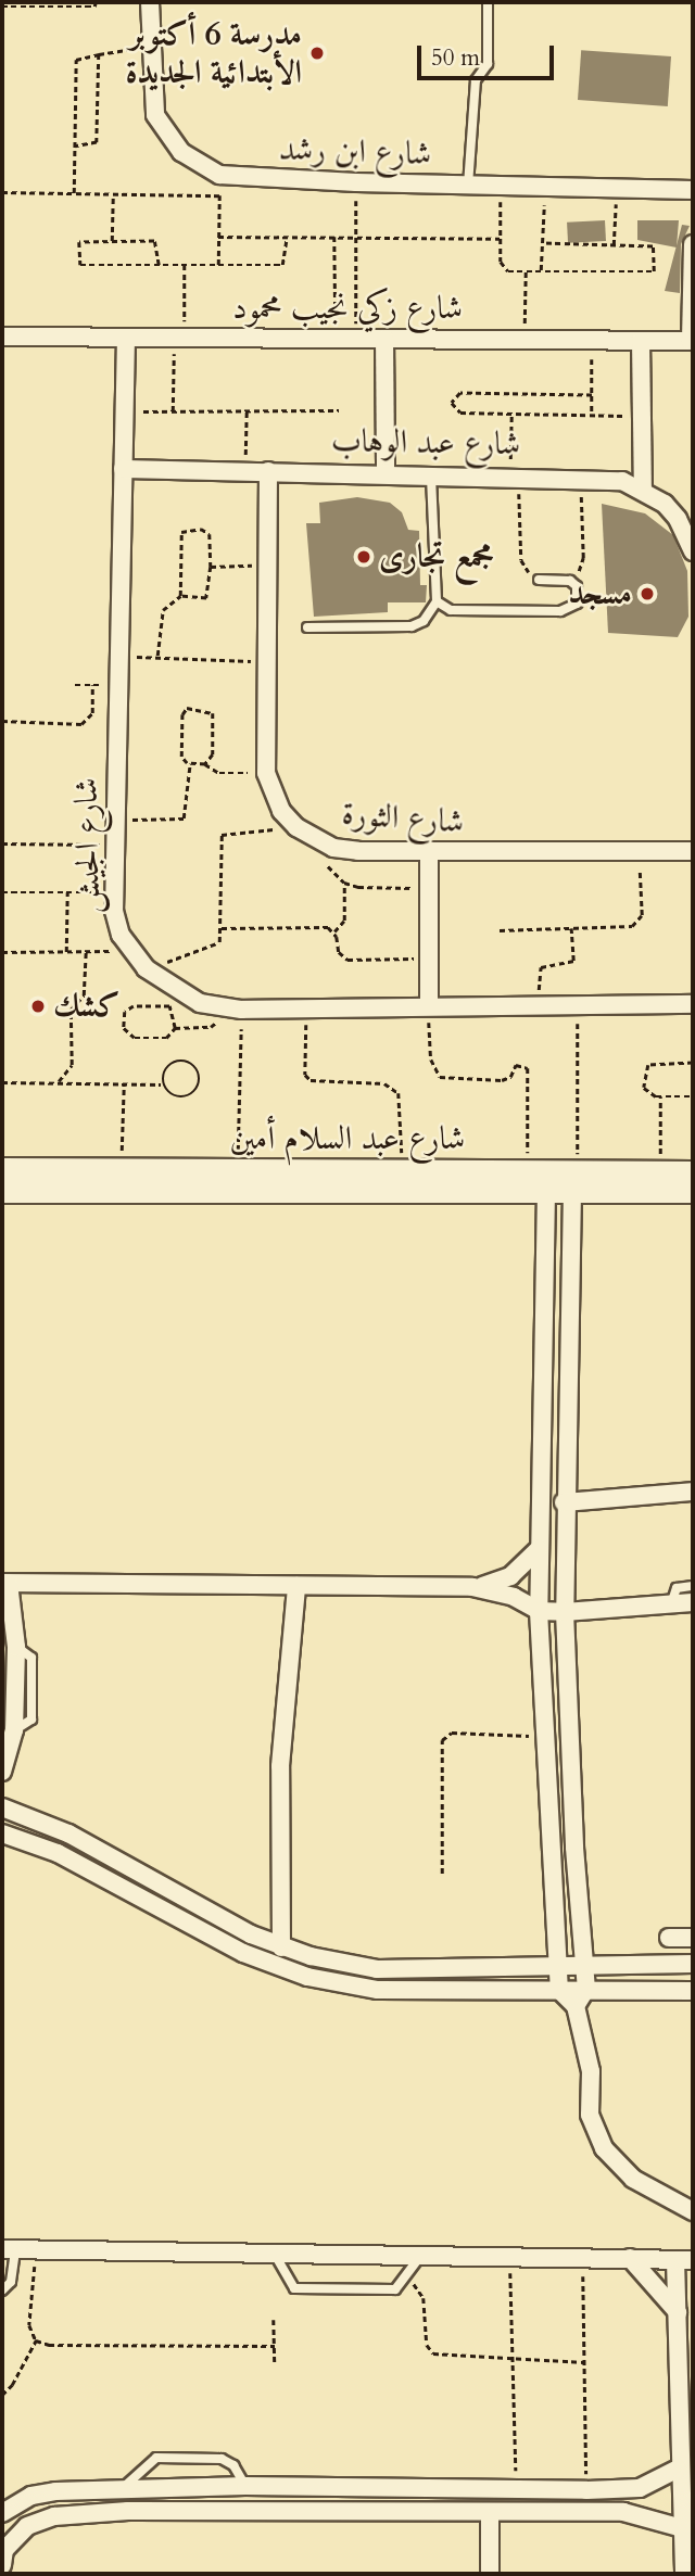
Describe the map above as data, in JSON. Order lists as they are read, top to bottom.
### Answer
{
  "streets": {
    "street": [
      "شارع ابن رشد",
      "شارع زكي نجيب محمود",
      "شارع عبد الوهاب",
      "شارع الثورة",
      "شارع الجيش",
      "شارع عبد السلام أمين"
    ]
  },
  "crossings": [
    ["شارع زكي نجيب محمود", "شارع الجيش"],
    ["شارع عبد الوهاب", "شارع الثورة"],
    ["شارع عبد الوهاب", "شارع الجيش"]
  ],
  "places": [
    "مدرسة 6 أكتوبر الأبتدائية الجديدة",
    "مجمع تجارى",
    "مسجد",
    "كشك"
  ],
  "scale_bar": "50 m"
}
